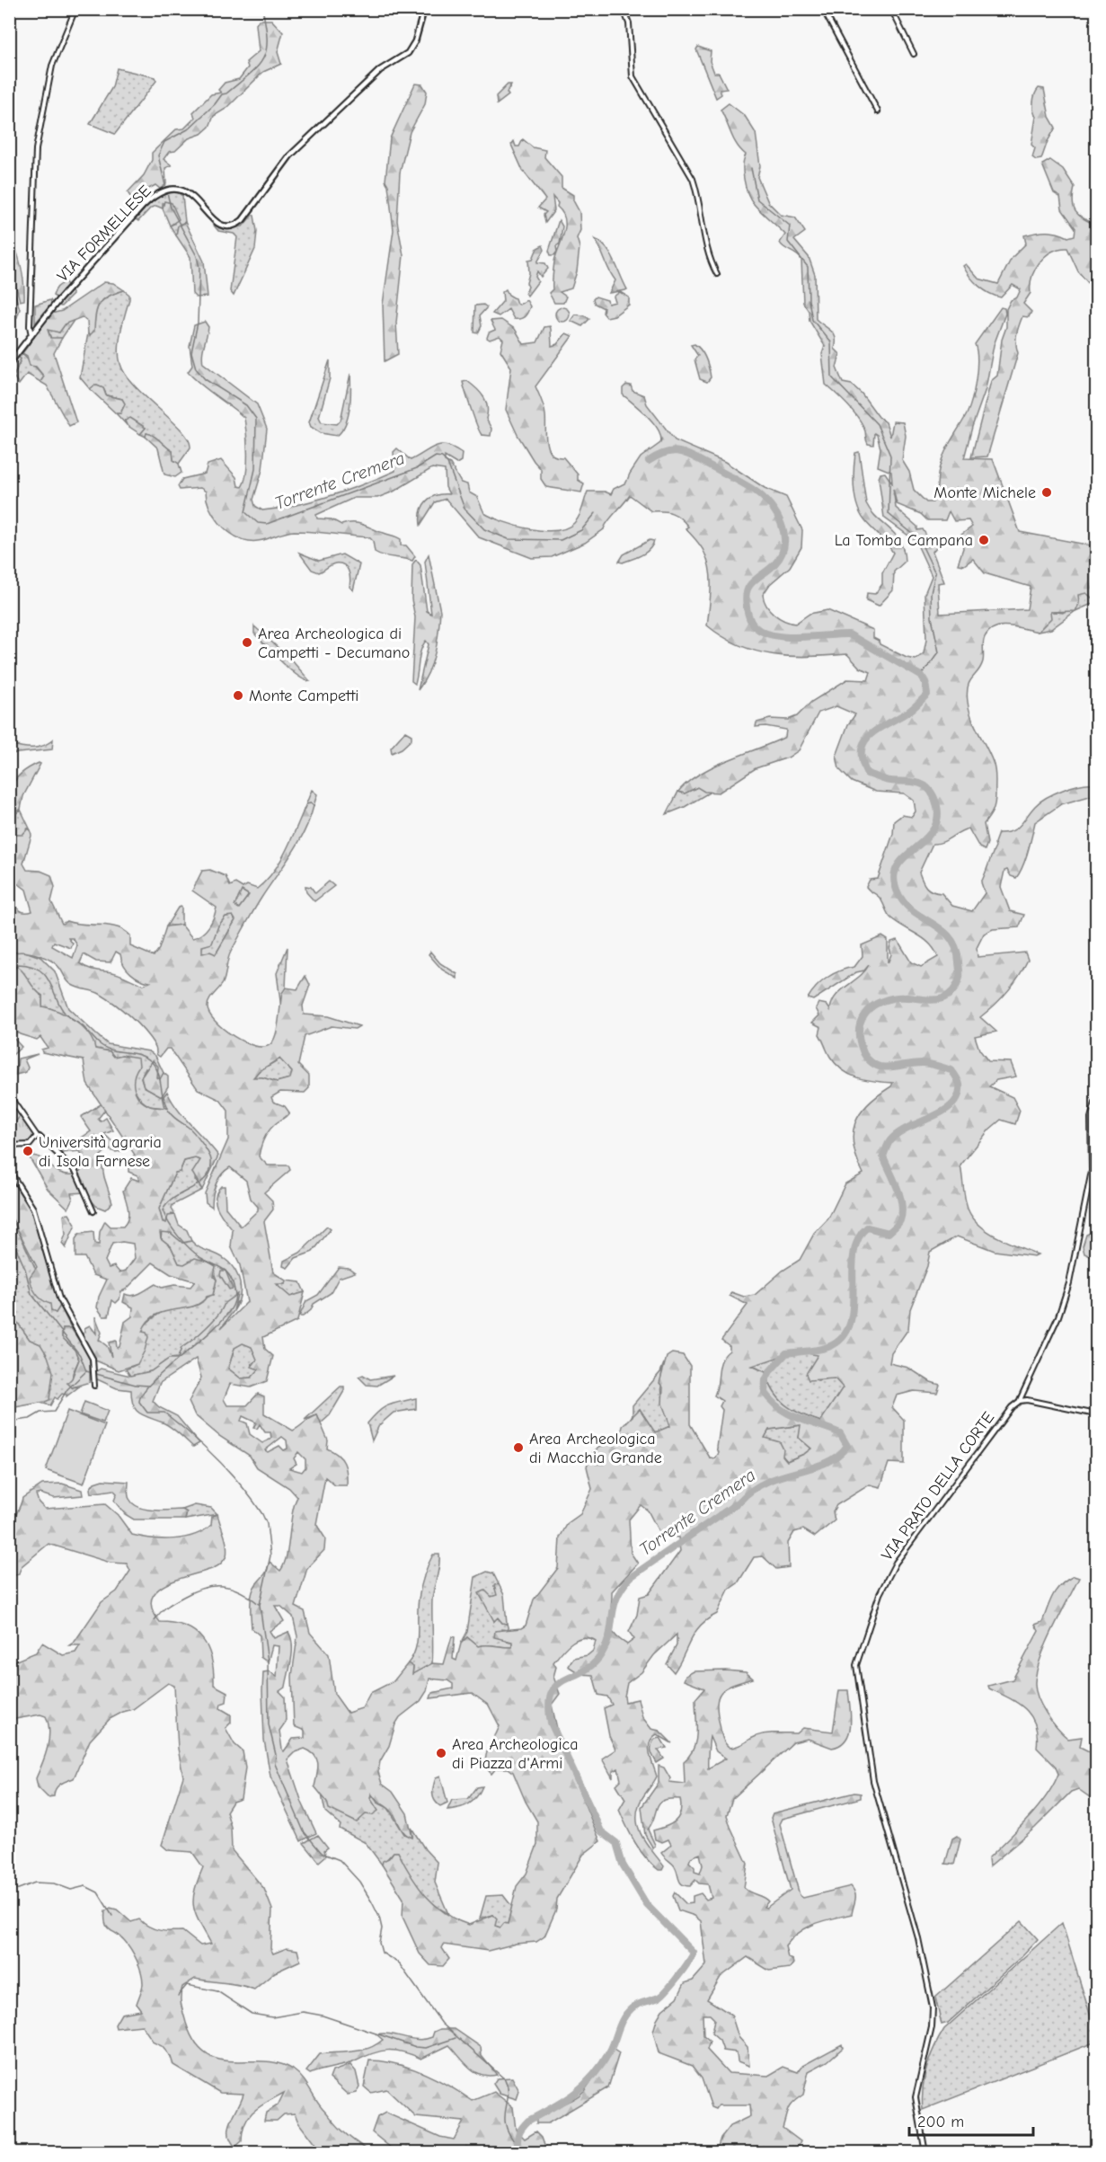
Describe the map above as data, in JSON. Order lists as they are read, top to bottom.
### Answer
{
  "streets": {
    "street": ["VIA FORMELLESE", "VIA PRATO DELLA CORTE"]
  },
  "water": ["Torrente Cremera"],
  "places": [
    "Monte Michele",
    "La Tomba Campana",
    "Area Archeologica di Campetti - Decumano",
    "Monte Campetti",
    "Università agraria di Isola Farnese",
    "Area Archeologica di Macchia Grande",
    "Area Archeologica di Piazza d'Armi"
  ],
  "scale_bar": "200 m"
}
